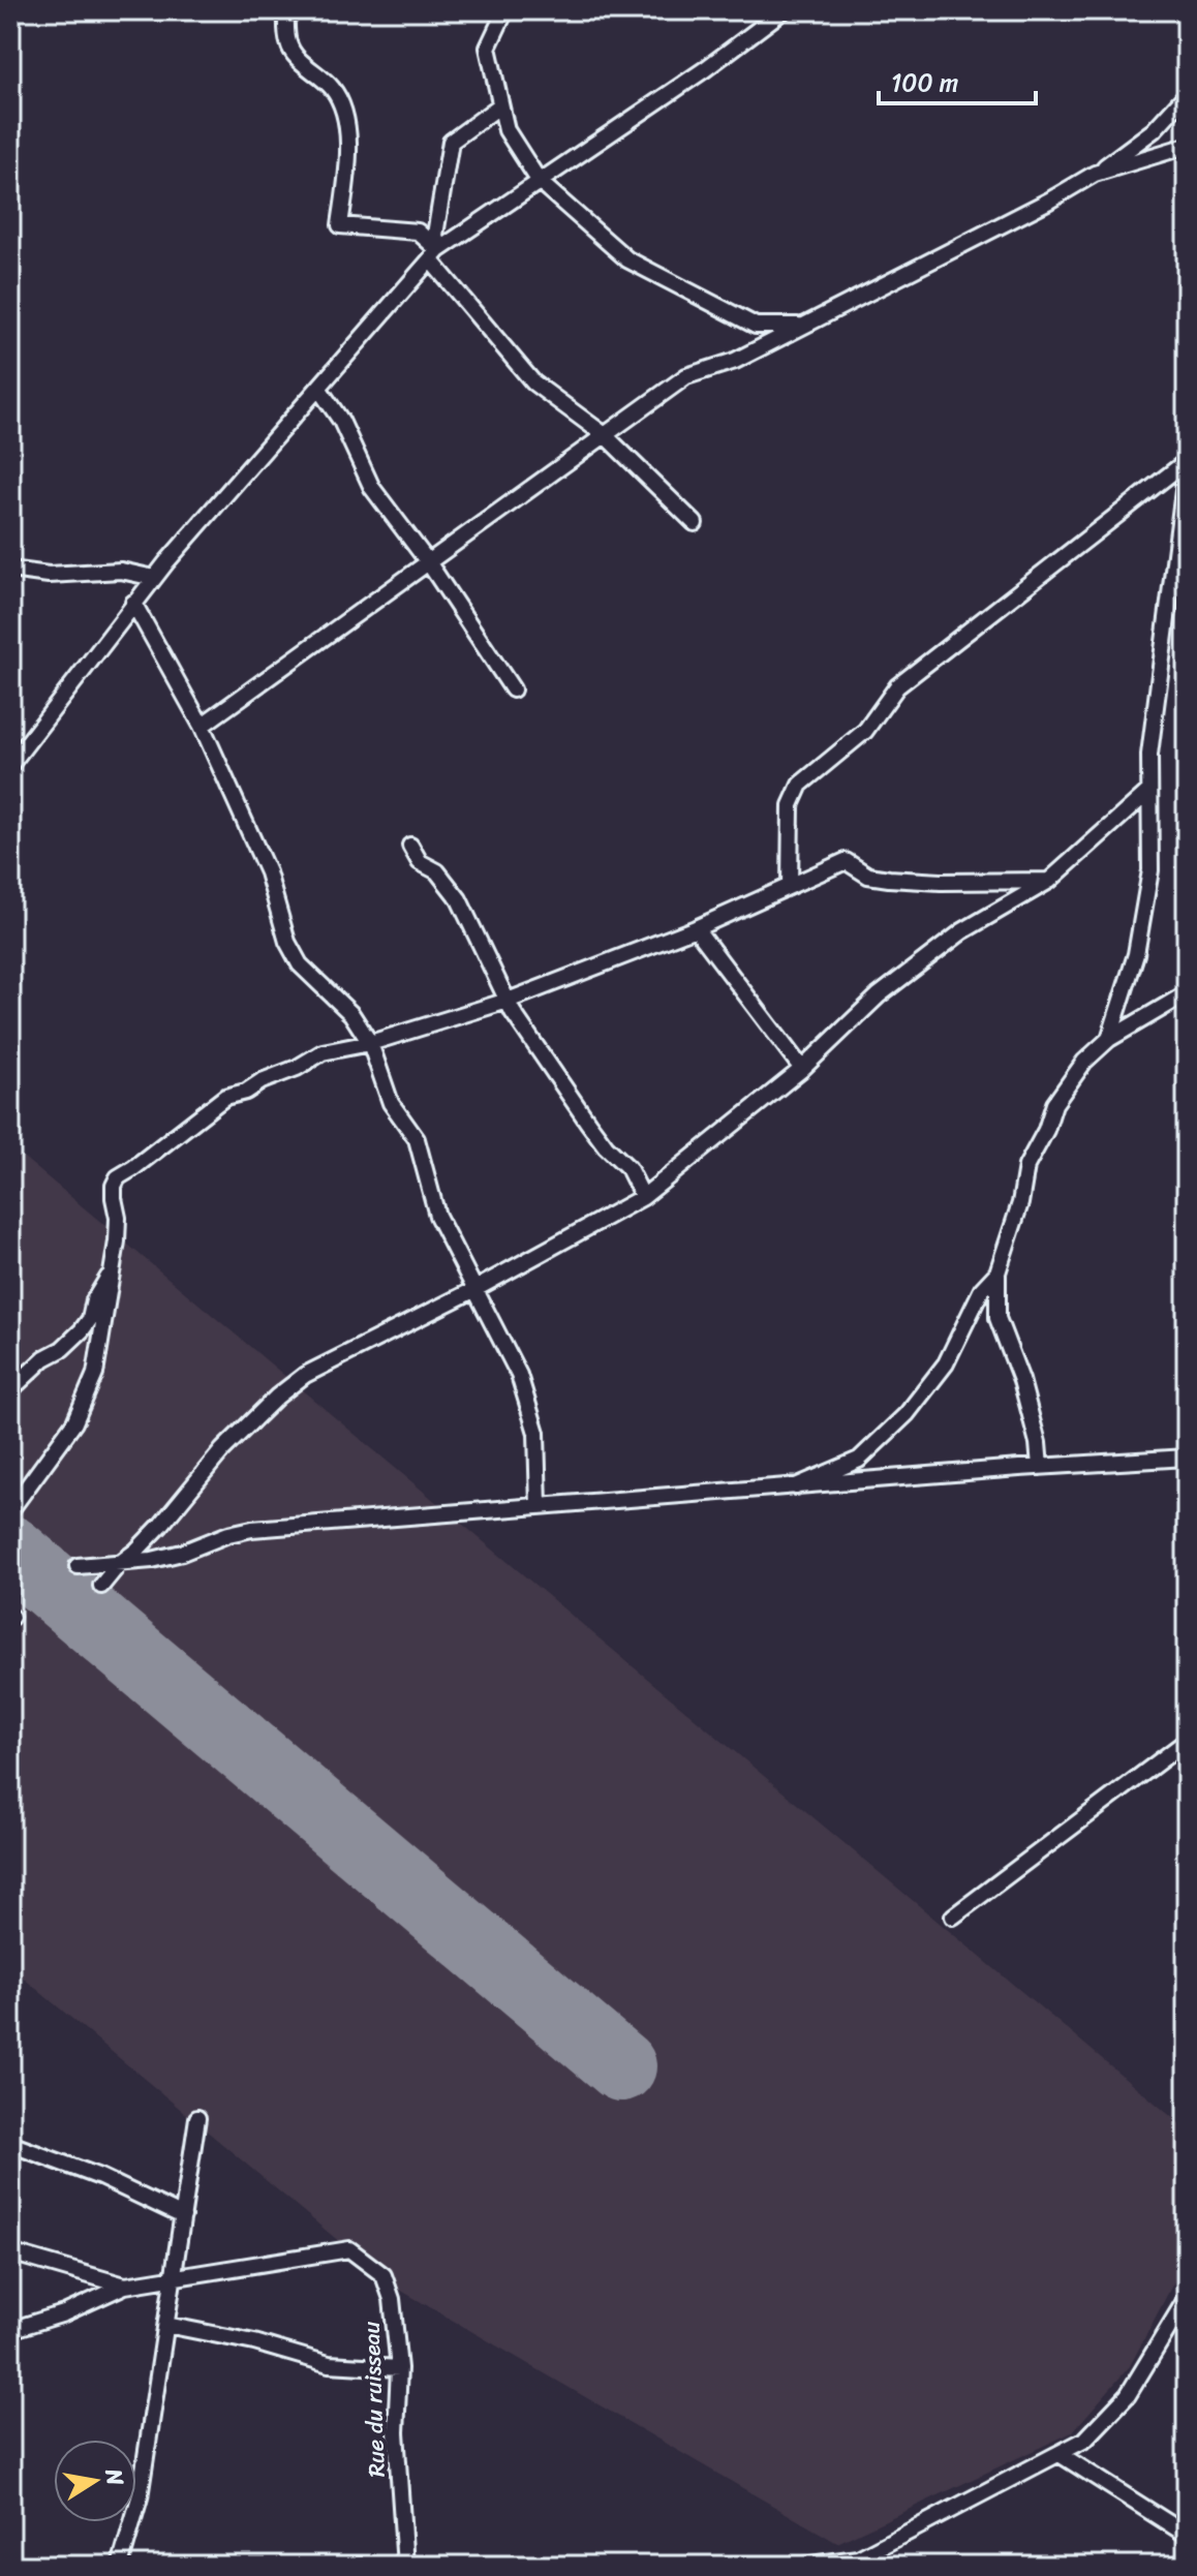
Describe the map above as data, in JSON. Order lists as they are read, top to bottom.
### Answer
{
  "streets": {
    "street": ["Rue du ruisseau"]
  },
  "scale_bar": "100 m",
  "north": "right"
}
